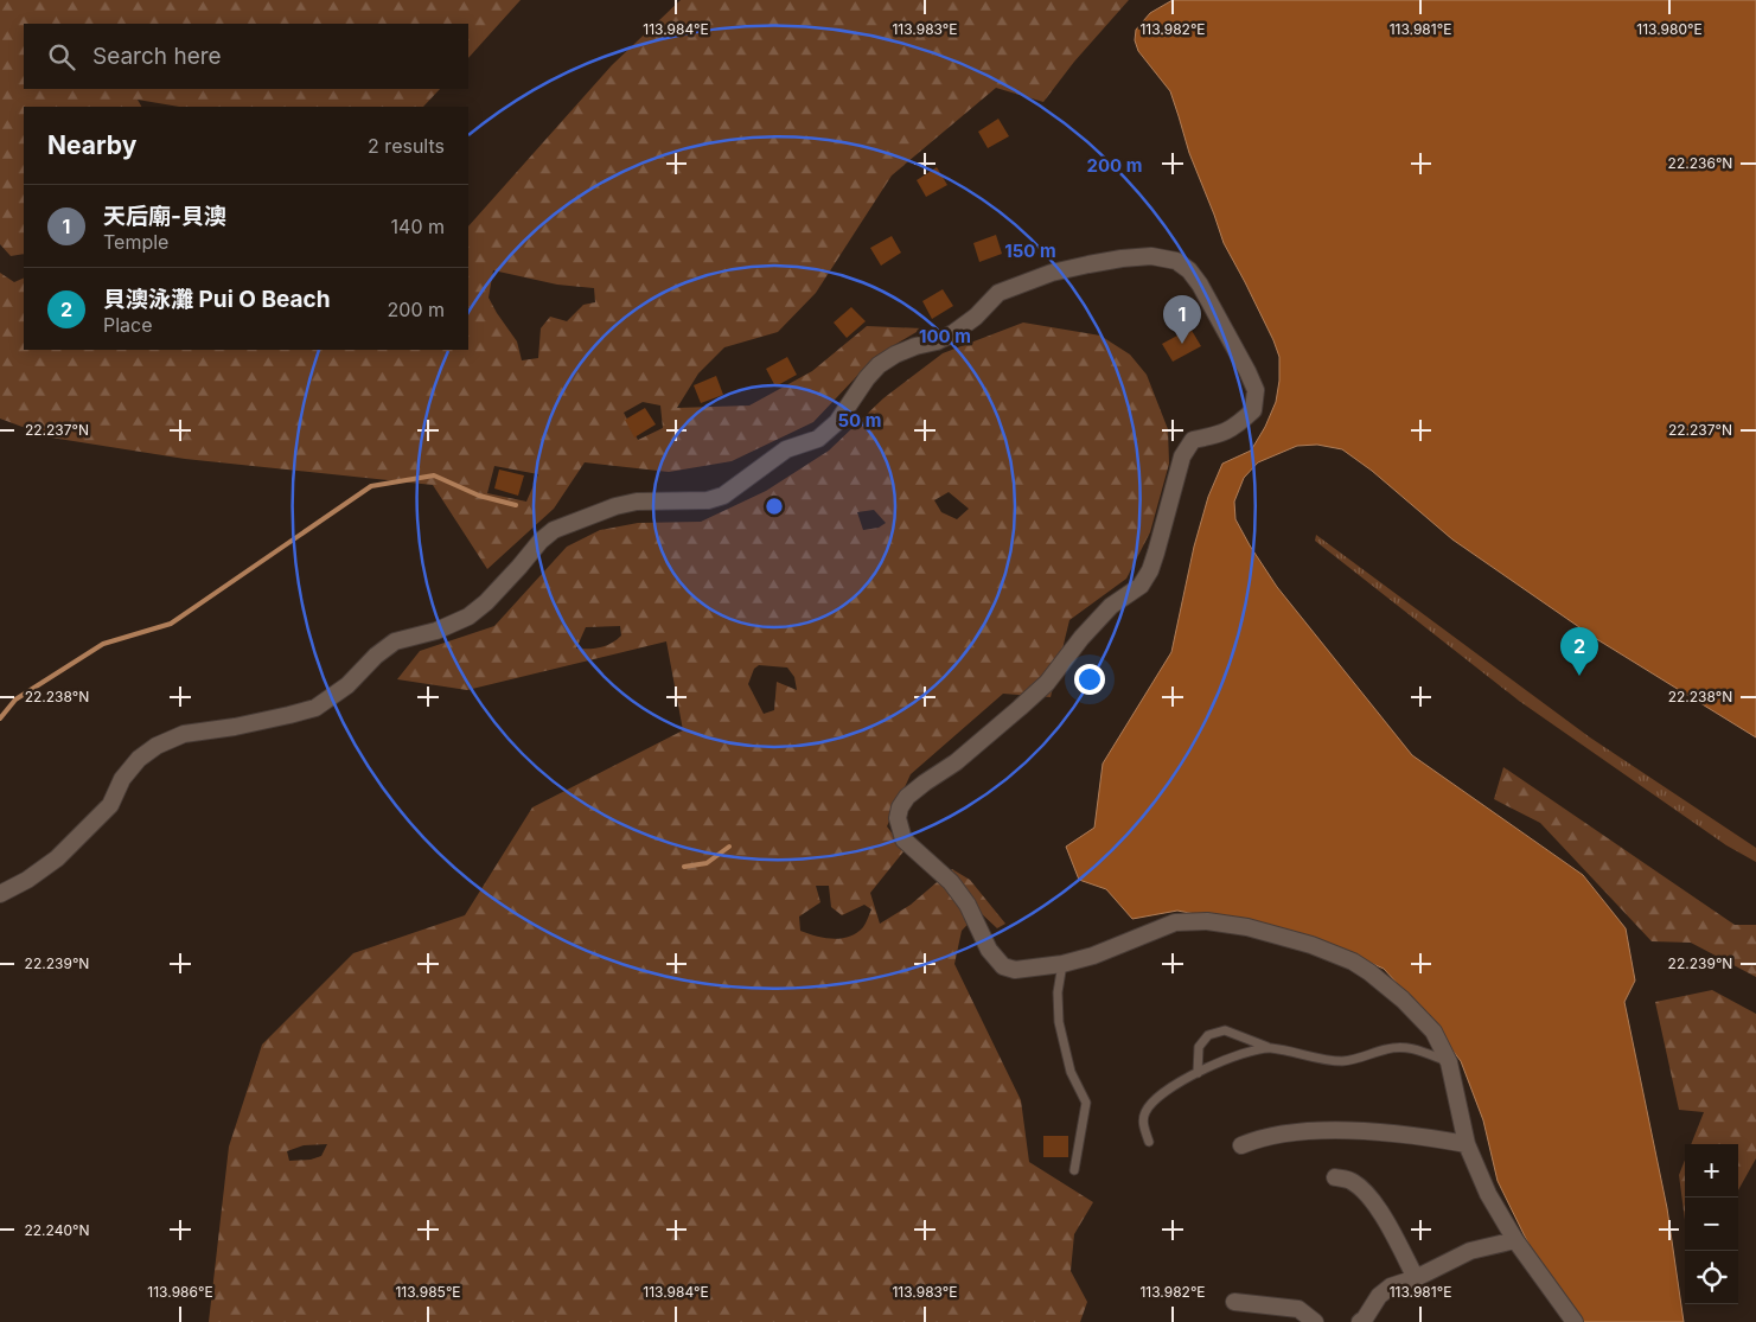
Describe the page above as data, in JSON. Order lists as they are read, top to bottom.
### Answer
{
  "page": {
    "search": "Search here",
    "heading": ["Nearby", "2 results"],
    "list": [
      {
        "mark": "1",
        "name": "天后廟-貝澳",
        "note": "Temple",
        "value": "140 m"
      },
      {
        "mark": "2",
        "name": "貝澳泳灘 Pui O Beach",
        "note": "Place",
        "value": "200 m"
      }
    ],
    "pins": ["1", "2"],
    "map_buttons": ["+", "−"]
  },
  "coordinates": [
    "113.984°E",
    "113.983°E",
    "113.982°E",
    "113.981°E",
    "113.980°E",
    "22.236°N",
    "22.237°N",
    "22.238°N",
    "22.239°N",
    "22.240°N",
    "113.986°E",
    "113.985°E"
  ],
  "rings": [
    "200 m",
    "150 m",
    "100 m",
    "50 m"
  ]
}
